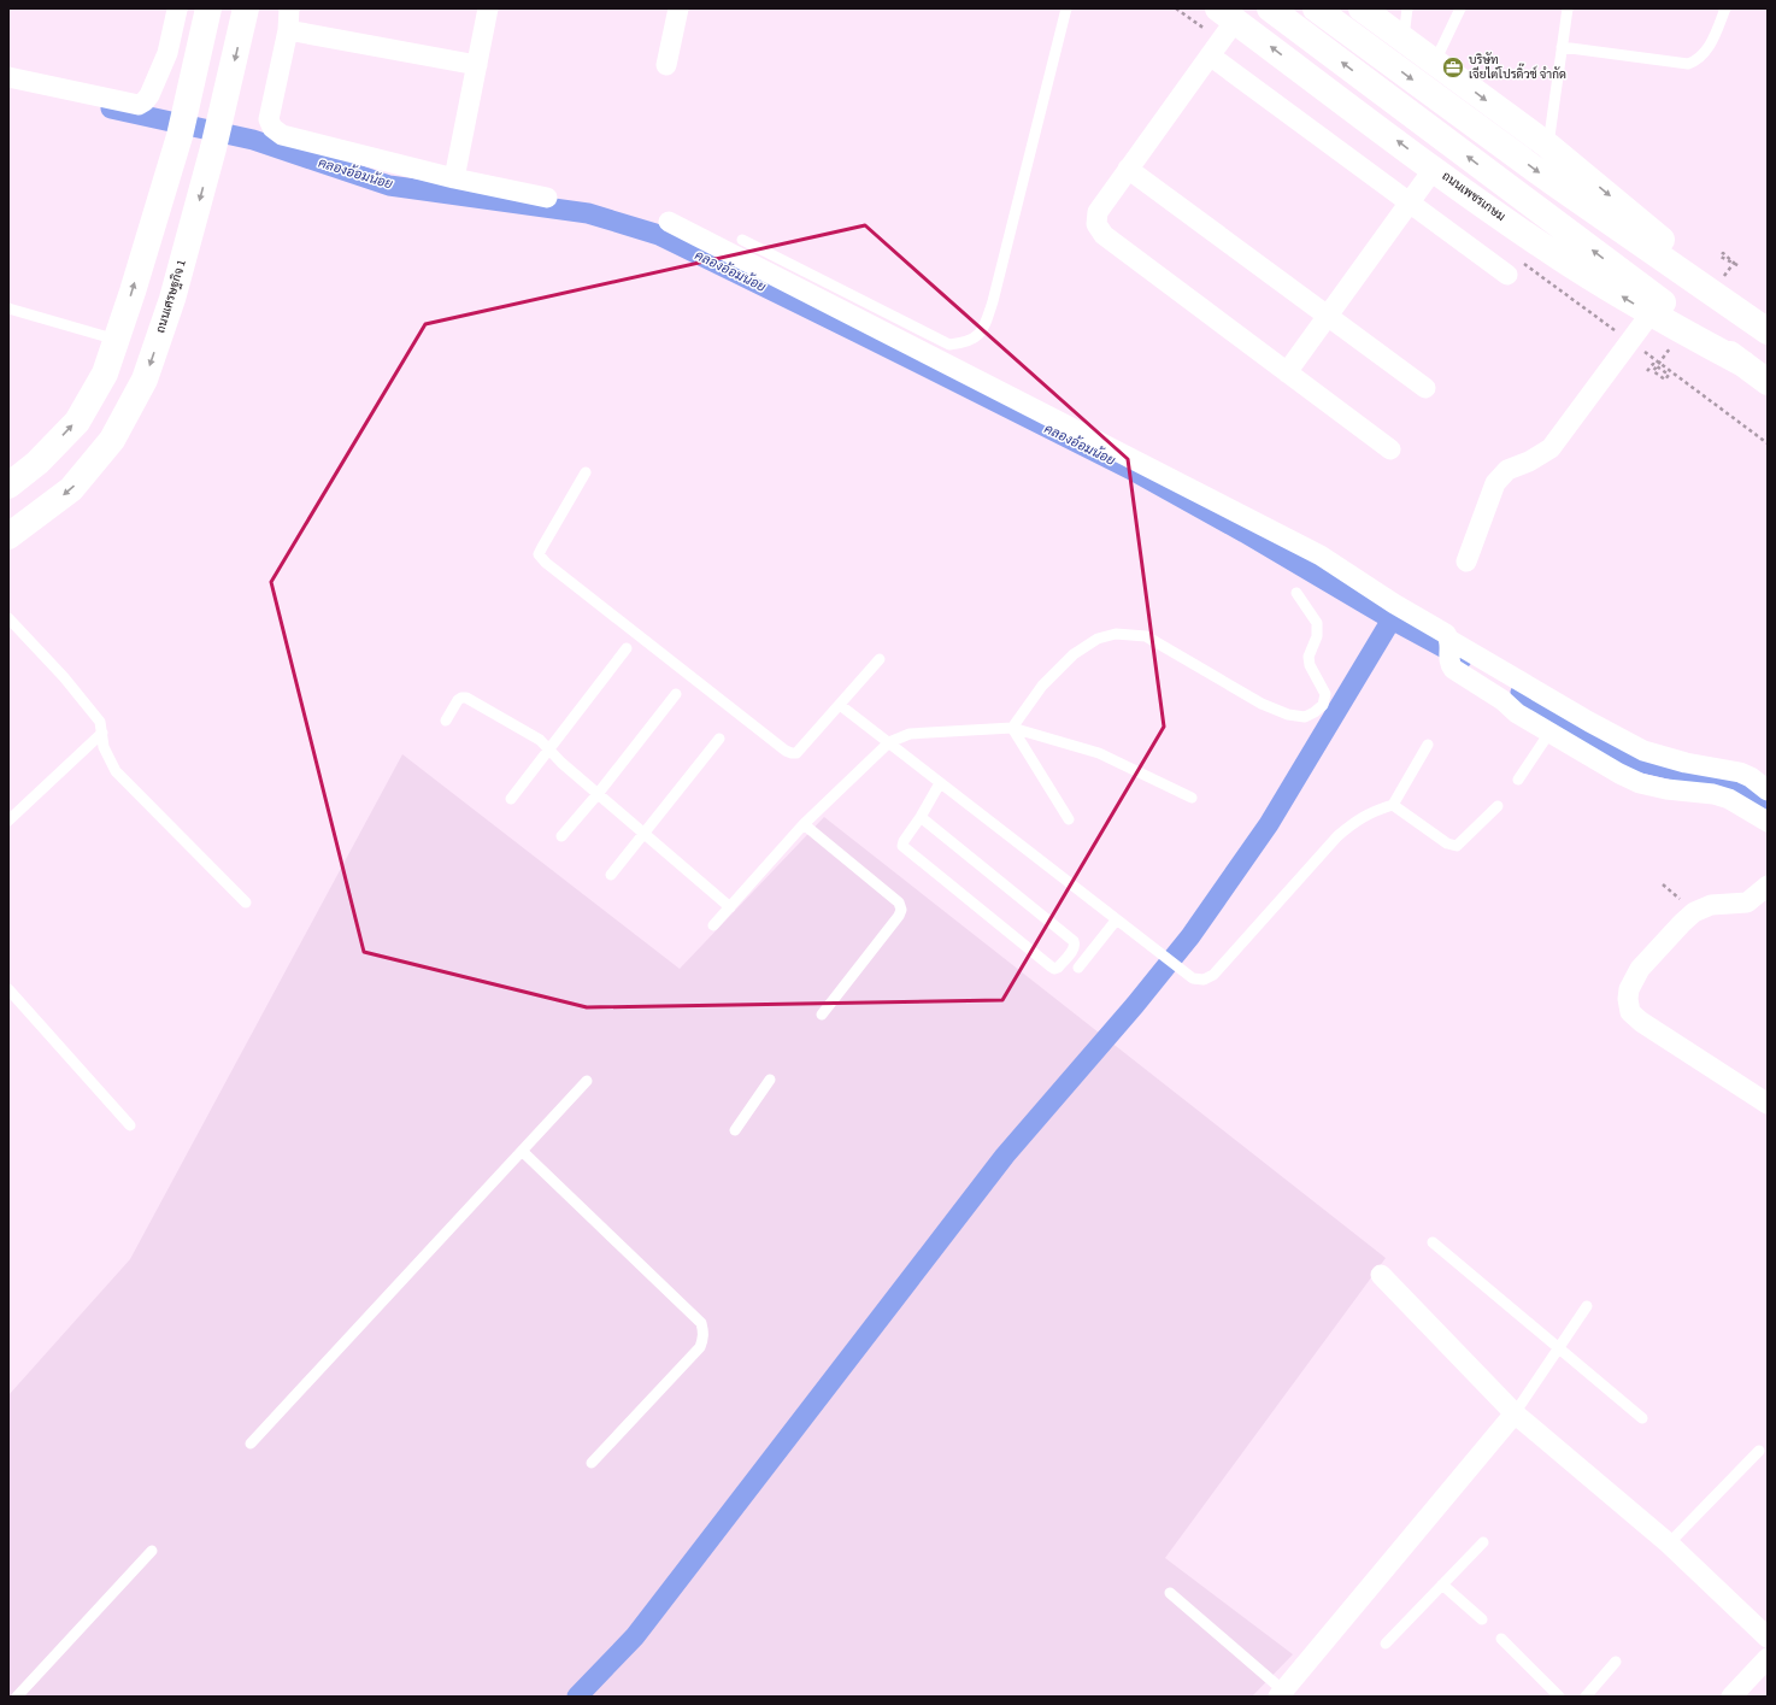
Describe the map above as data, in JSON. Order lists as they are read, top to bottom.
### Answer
{
  "streets": {
    "main road": ["ถนนเพชรเกษม", "ถนนเศรษฐกิจ 1"]
  },
  "water": ["คลองอ้อมน้อย"],
  "places": {
    "office": ["บริษัท เจียไต๋โปรดิ๊วซ์ จำกัด"]
  }
}
